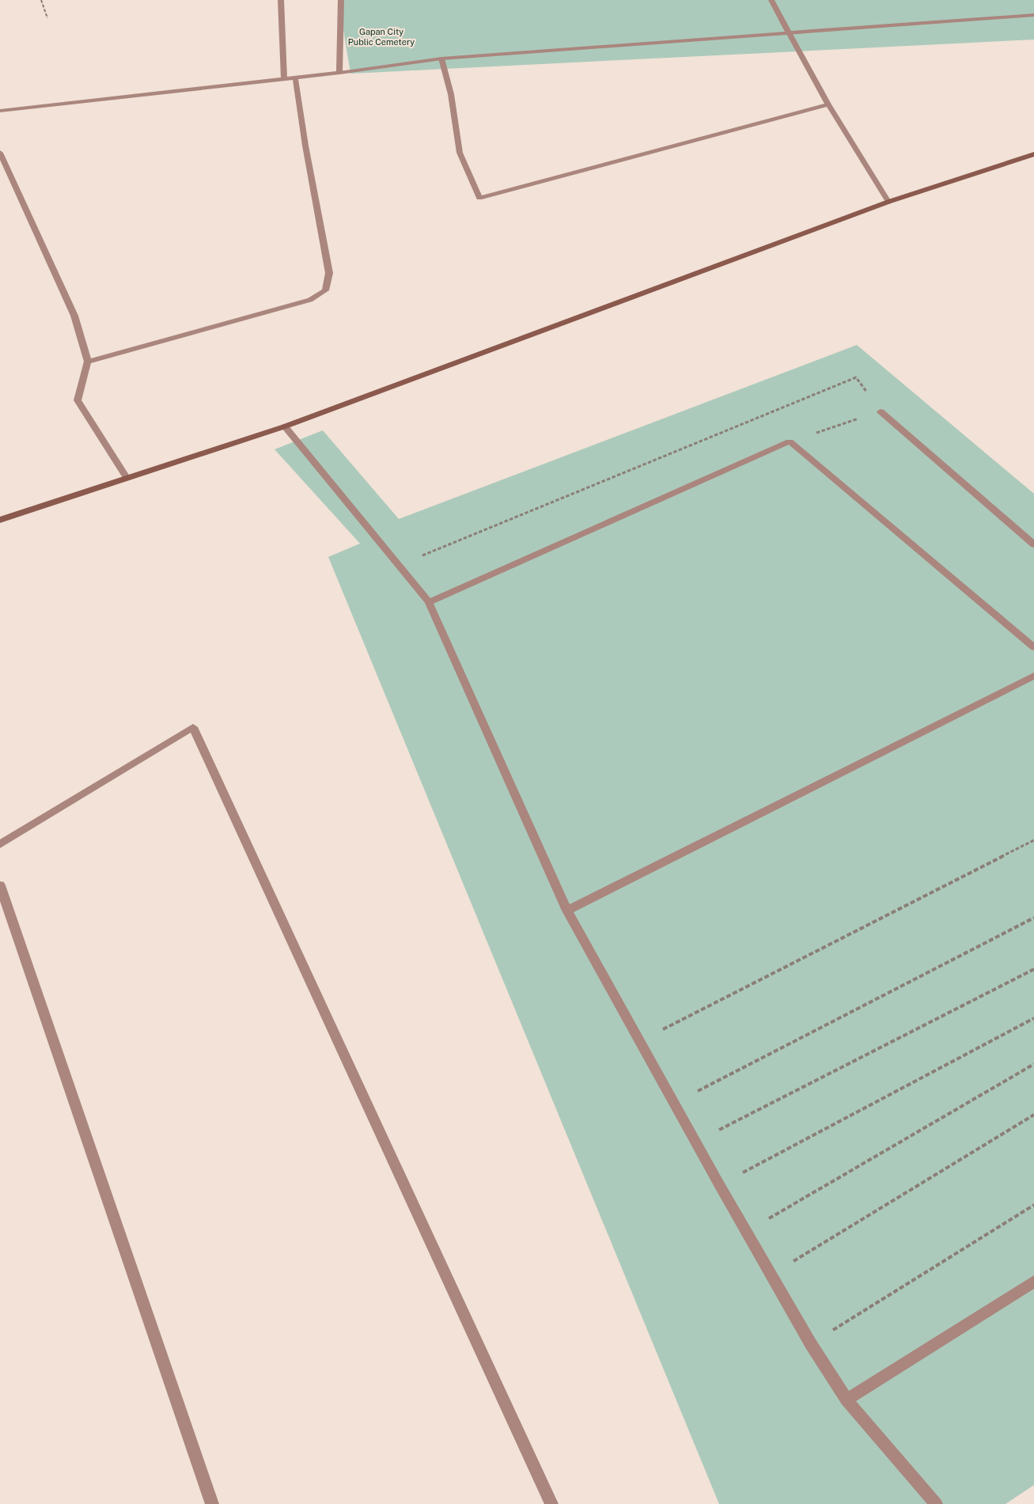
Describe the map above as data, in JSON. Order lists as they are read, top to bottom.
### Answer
{
  "parks": ["Gapan City Public Cemetery"]
}
